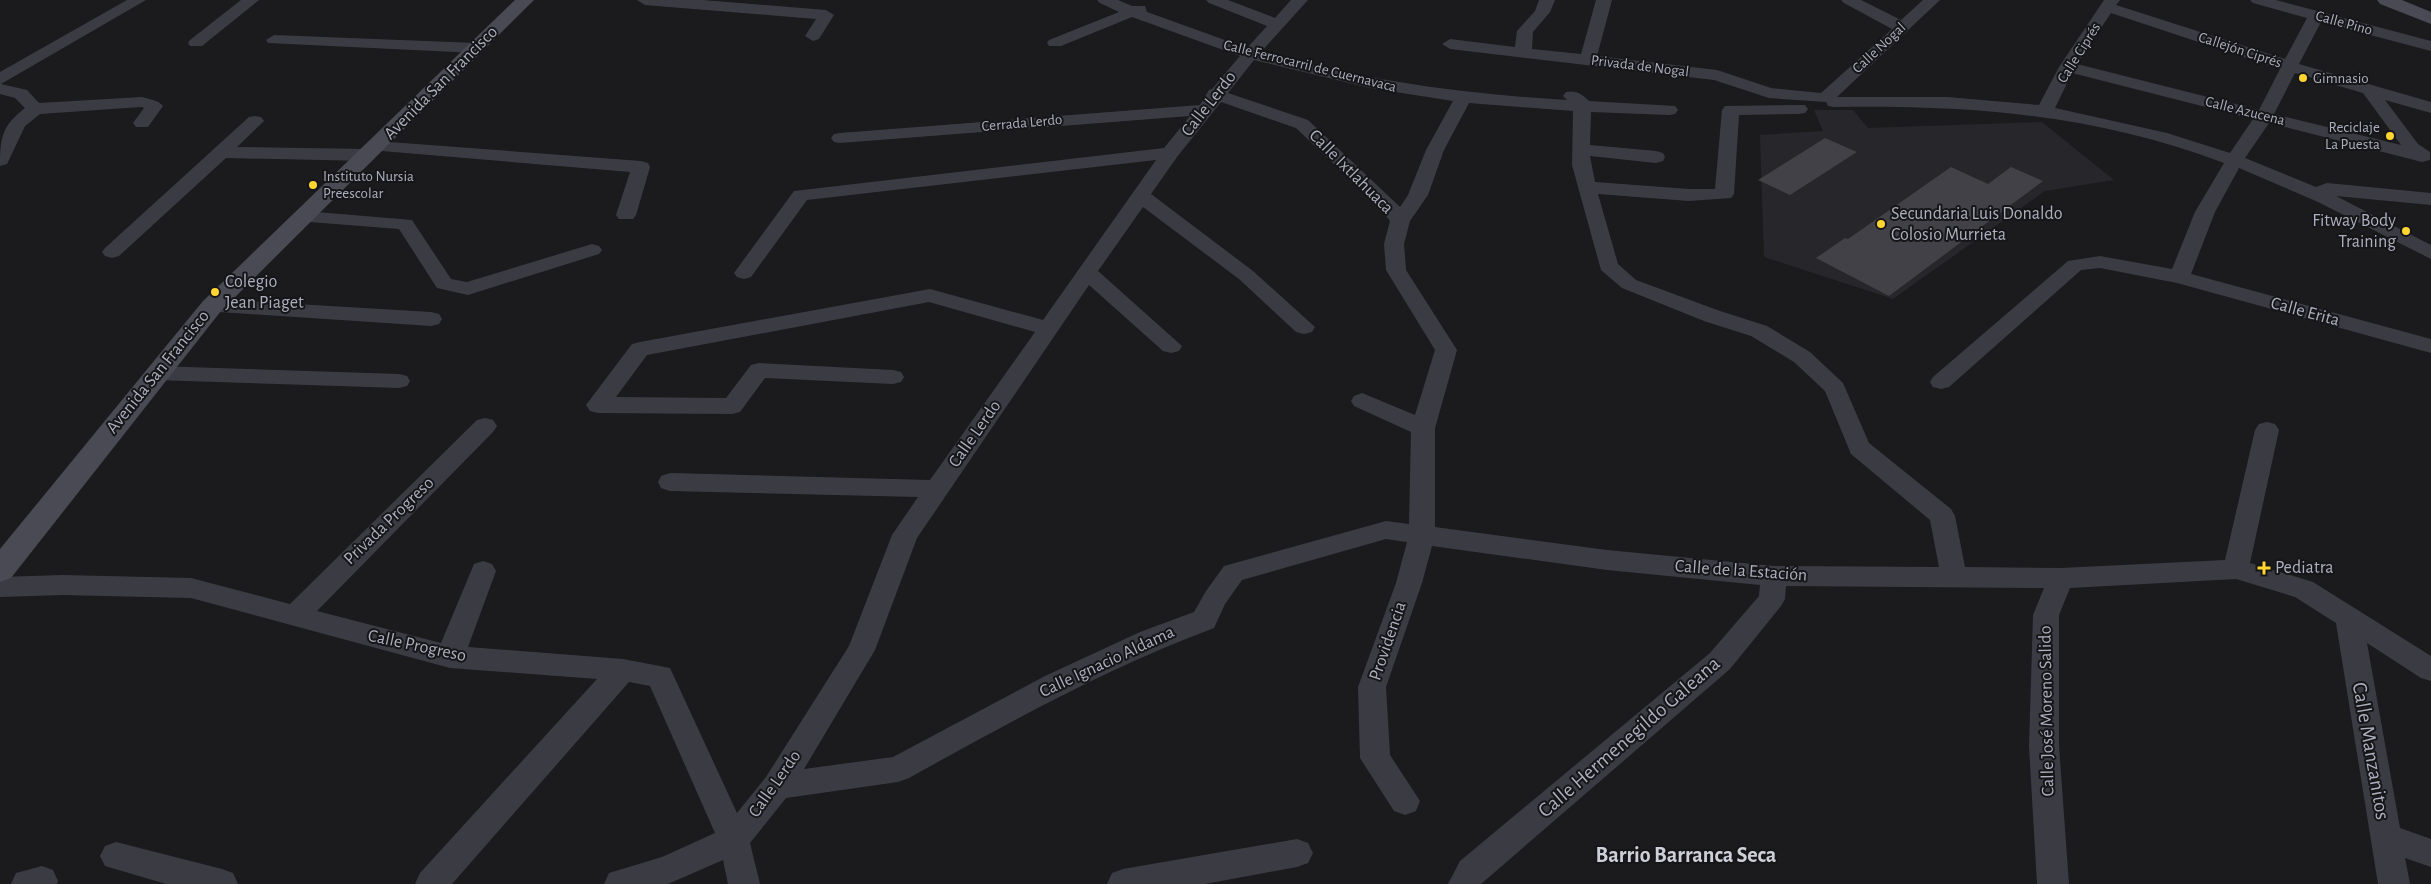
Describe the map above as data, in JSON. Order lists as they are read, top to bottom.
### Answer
{
  "streets": {
    "street": [
      "Calle Pino",
      "Calle Nogal",
      "Callejón Ciprés",
      "Calle Ciprés",
      "Calle Ferrocarril de Cuernavaca",
      "Privada de Nogal",
      "Avenida San Francisco",
      "Calle Lerdo",
      "Calle Azucena",
      "Cerrada Lerdo",
      "Calle Ixtlahuaca",
      "Calle Erita",
      "Privada Progreso",
      "Calle de la Estación",
      "Providencia",
      "Calle Progreso",
      "Calle Ignacio Aldama",
      "Calle José Moreno Salido",
      "Calle Hermenegildo Galeana",
      "Calle Manzanitos"
    ]
  },
  "crossings": [
    ["Calle Nogal", "Privada de Nogal"],
    ["Callejón Ciprés", "Calle Ciprés"],
    ["Calle Ciprés", "Calle Azucena"],
    ["Calle Ferrocarril de Cuernavaca", "Calle Lerdo"],
    ["Calle Lerdo", "Cerrada Lerdo"],
    ["Calle Lerdo", "Calle Ixtlahuaca"],
    ["Calle Lerdo", "Calle Progreso"],
    ["Calle Lerdo", "Calle Ignacio Aldama"],
    ["Cerrada Lerdo", "Calle Ixtlahuaca"],
    ["Calle Ixtlahuaca", "Calle de la Estación"],
    ["Calle Ixtlahuaca", "Providencia"],
    ["Calle Ixtlahuaca", "Calle Ignacio Aldama"],
    ["Privada Progreso", "Calle Progreso"],
    ["Calle de la Estación", "Providencia"],
    ["Calle de la Estación", "Calle Ignacio Aldama"],
    ["Calle de la Estación", "Calle José Moreno Salido"],
    ["Calle de la Estación", "Calle Hermenegildo Galeana"],
    ["Providencia", "Calle Ignacio Aldama"]
  ],
  "districts": ["Barrio Barranca Seca"],
  "places": {
    "other": [
      "Gimnasio",
      "Reciclaje La Puesta",
      "Instituto Nursia Preescolar",
      "Secundaria Luis Donaldo Colosio Murrieta",
      "Fitway Body Training",
      "Colegio Jean Piaget"
    ],
    "health": ["Pediatra"]
  }
}
